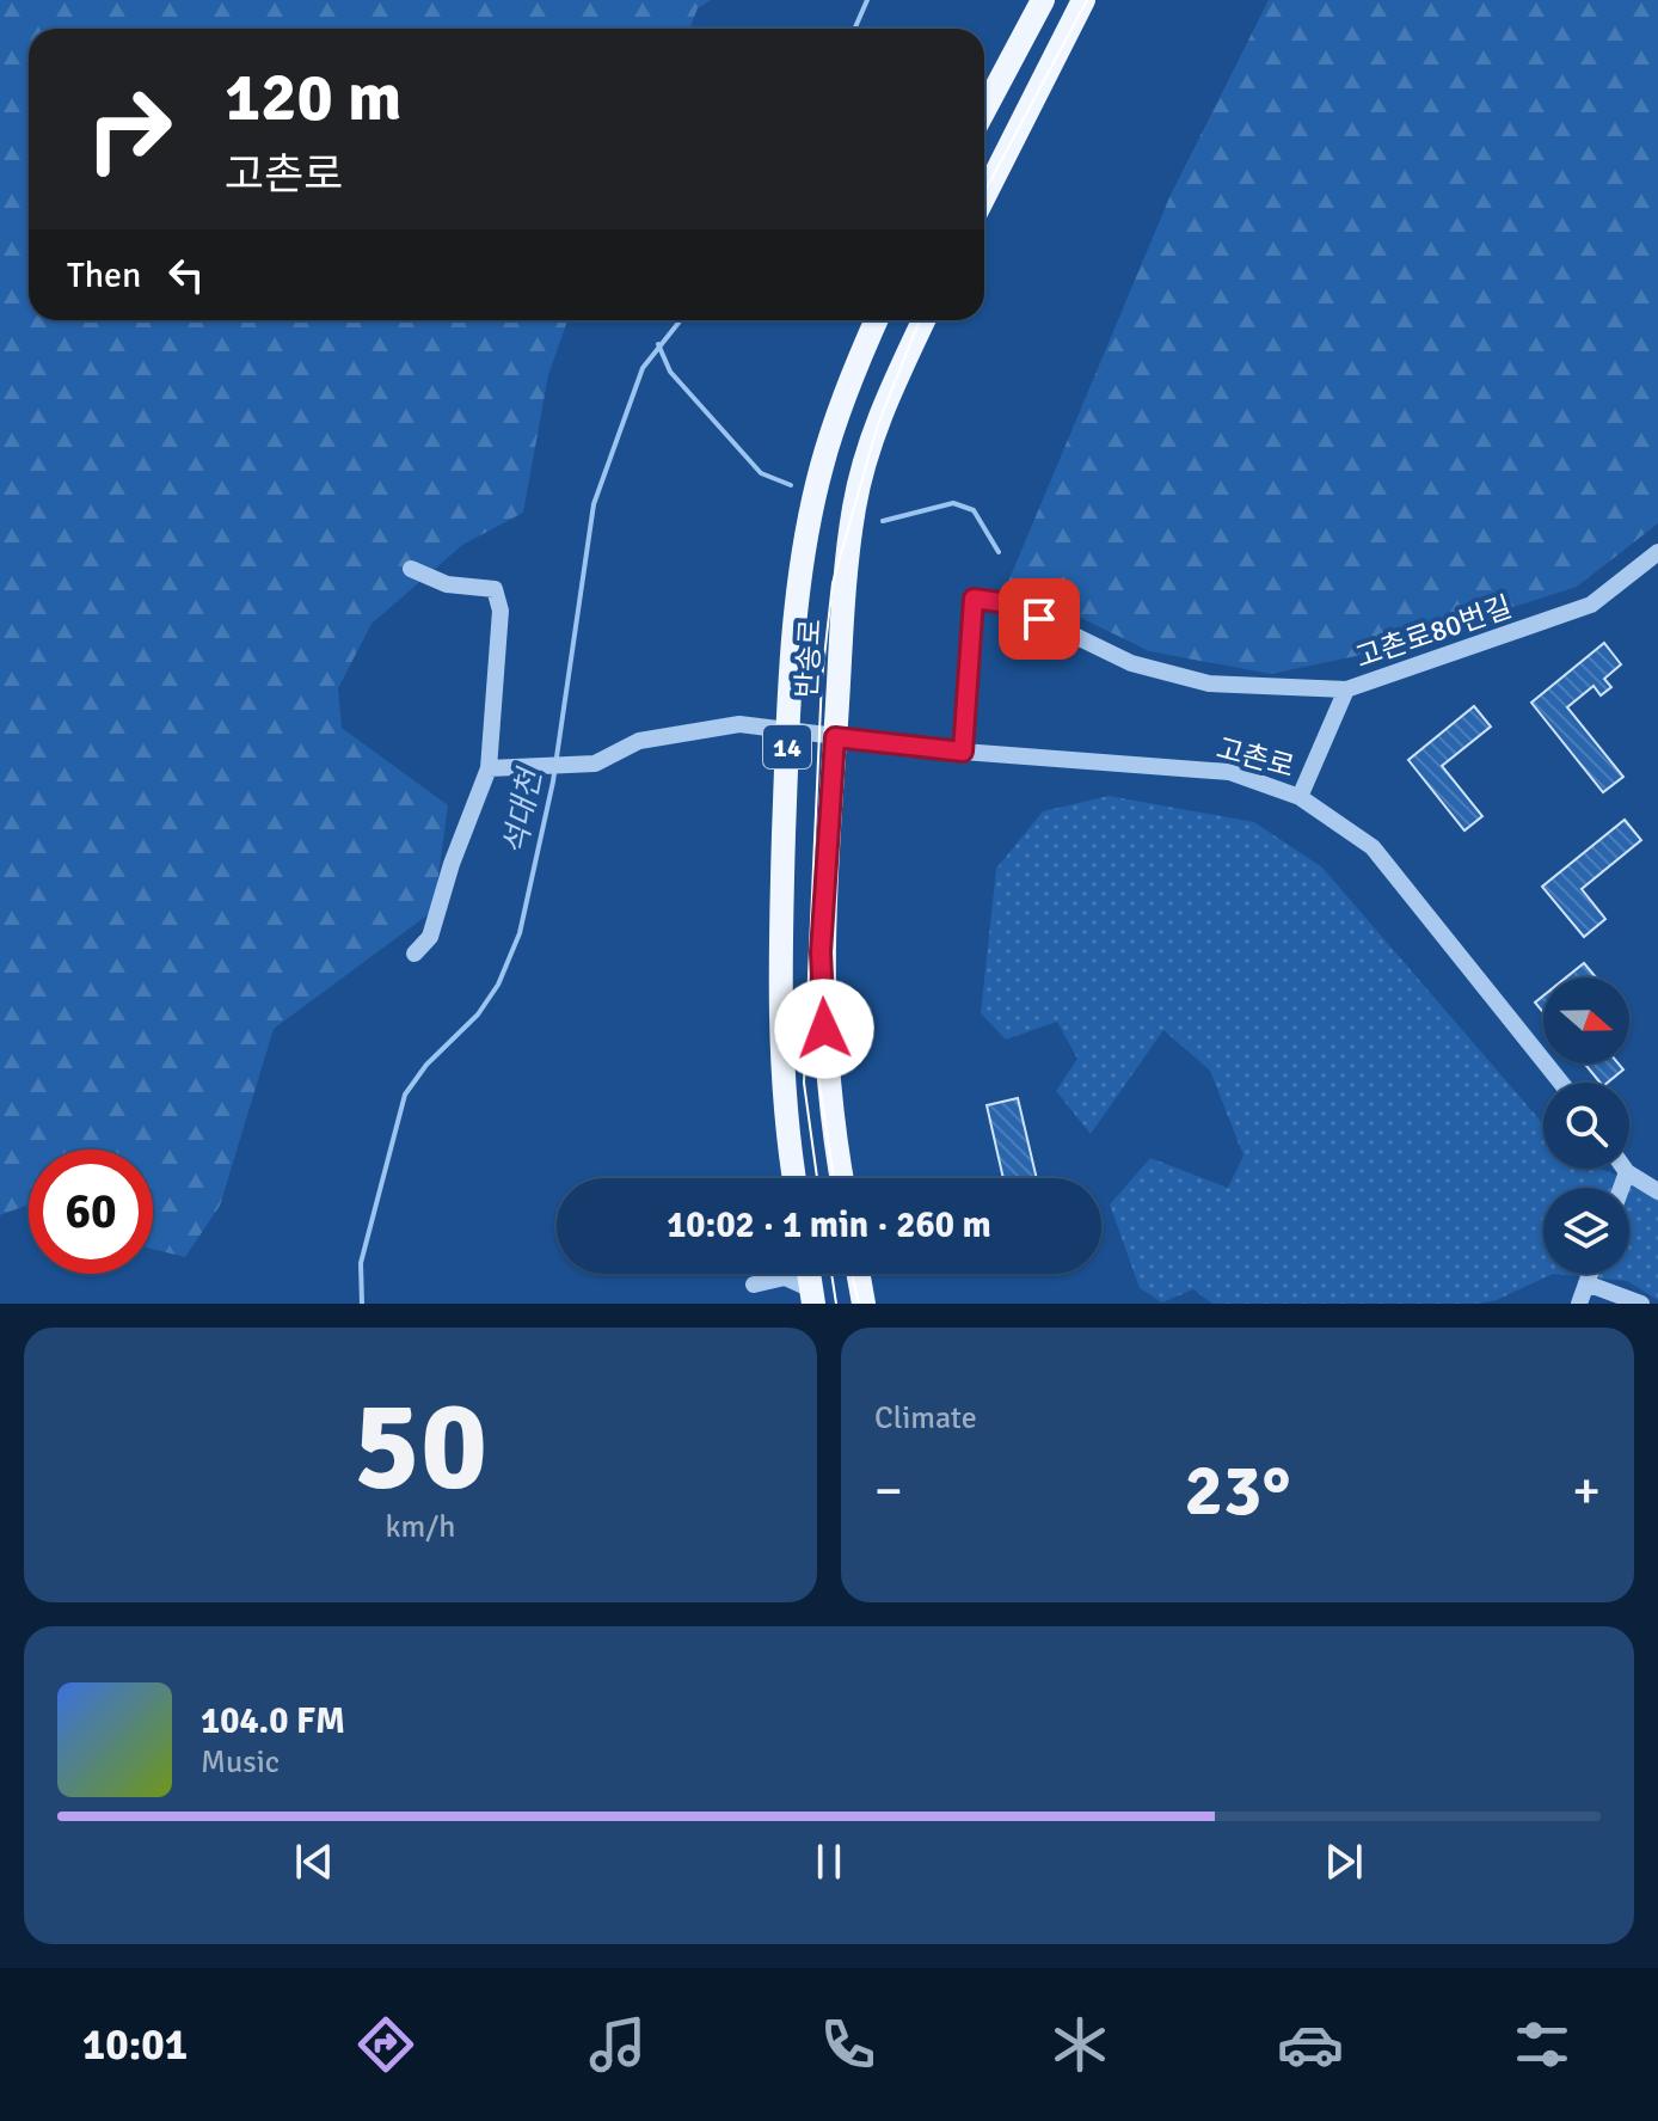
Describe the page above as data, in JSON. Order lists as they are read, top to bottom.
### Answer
{
  "streets": {
    "main road": ["반송로", "14"],
    "street": ["고촌로80번길", "고촌로"]
  },
  "crossings": [
    ["고촌로80번길", "고촌로"],
    ["반송로", "고촌로"]
  ],
  "water": ["석대천"],
  "north": "right",
  "page": {
    "turn": ["120 m", "고촌로"],
    "then": "Then",
    "limit": "60",
    "trip": "10:02 · 1 min · 260 m",
    "tile": [
      ["50", "km/h"],
      "Climate"
    ],
    "heat": ["−", "23°", "+"],
    "song": ["104.0 FM", "Music"],
    "tabs": "10:01"
  }
}
